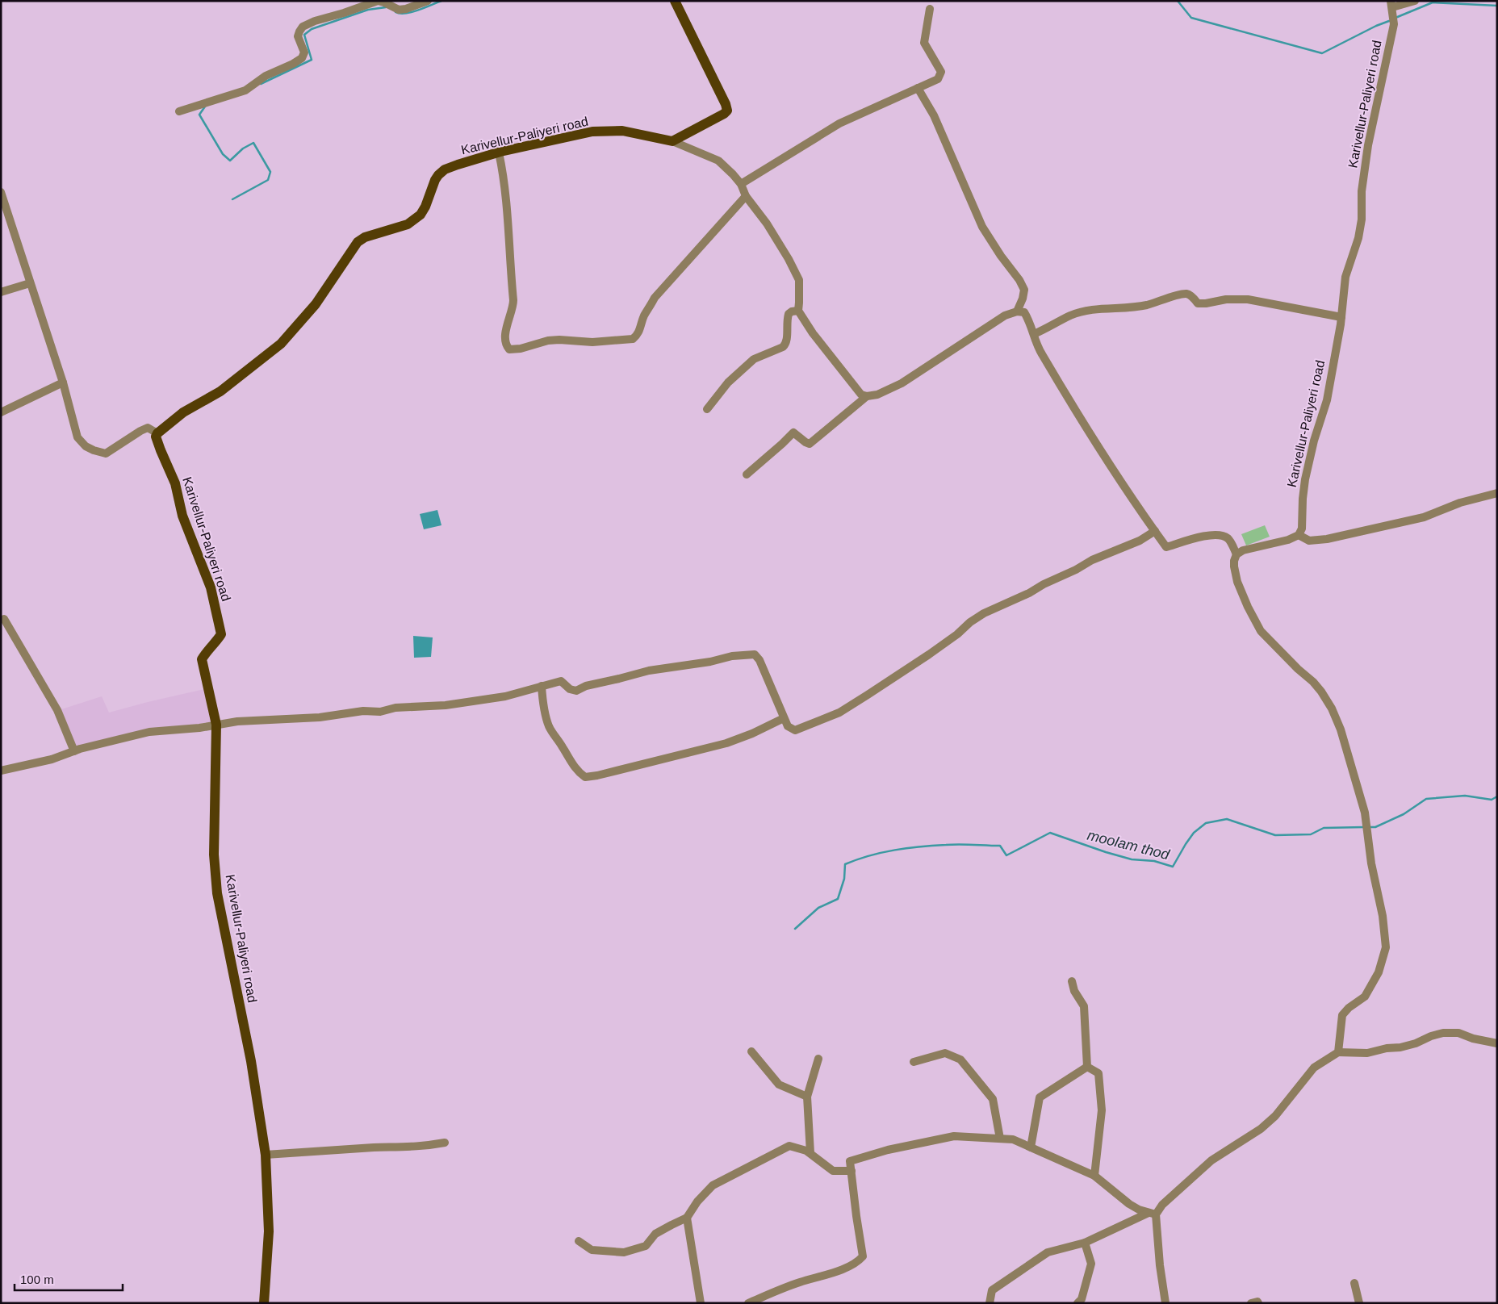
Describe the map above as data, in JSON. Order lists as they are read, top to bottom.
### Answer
{
  "streets": {
    "main road": ["Karivellur-Paliyeri road"]
  },
  "water": ["moolam thod"],
  "scale_bar": "100 m"
}
